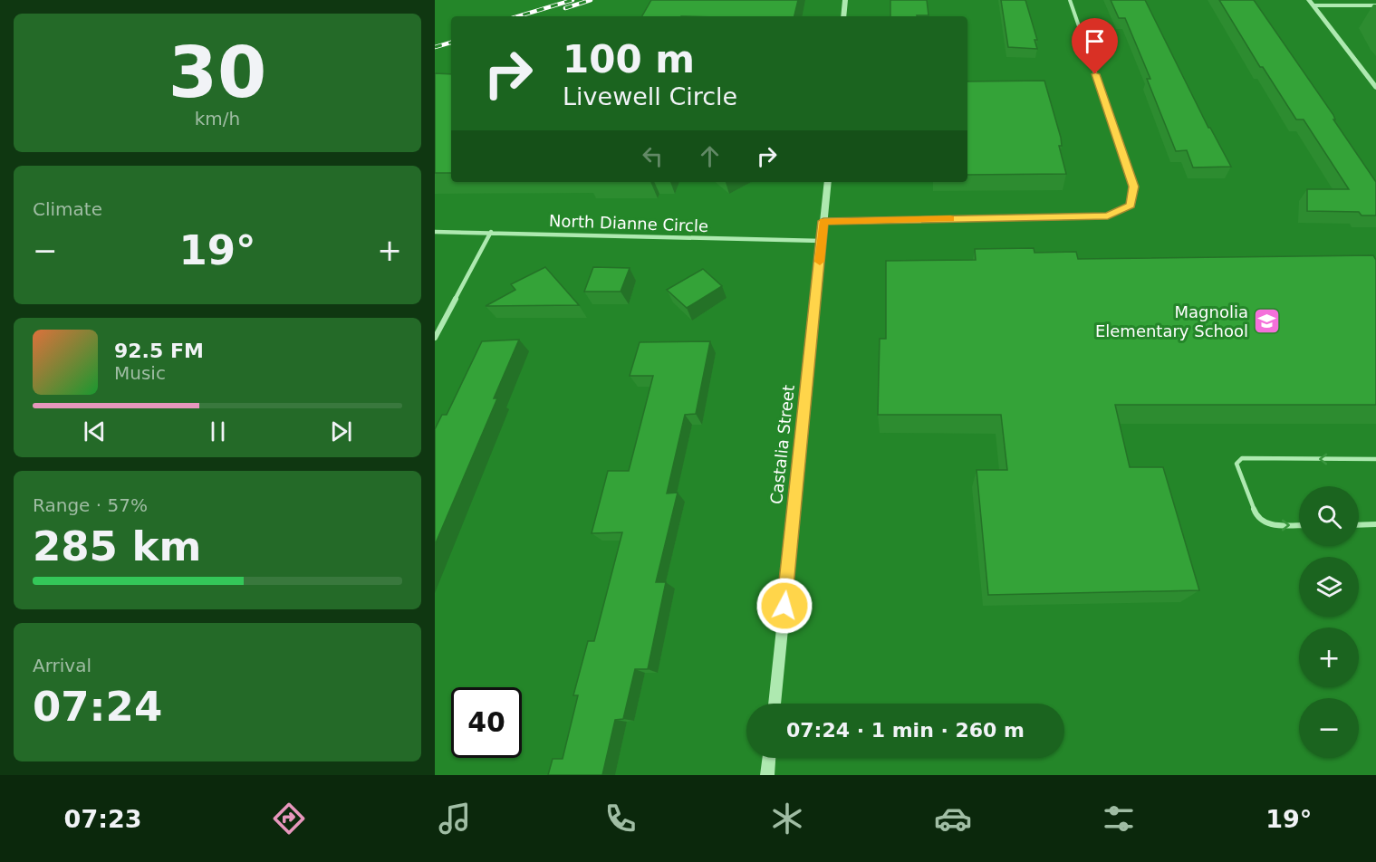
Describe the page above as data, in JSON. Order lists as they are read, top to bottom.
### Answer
{
  "streets": {
    "street": ["North Dianne Circle", "Castalia Street"]
  },
  "crossings": [
    ["North Dianne Circle", "Castalia Street"]
  ],
  "places": {
    "school or university": ["Magnolia Elementary School"]
  },
  "page": {
    "tile": [
      ["30", "km/h"],
      "Climate",
      ["Range · 57%", "285 km"],
      ["Arrival", "07:24"]
    ],
    "turn": ["100 m", "Livewell Circle"],
    "heat": ["−", "19°", "+"],
    "song": ["92.5 FM", "Music"],
    "map_buttons": ["+", "−"],
    "limit": "40",
    "trip": "07:24 · 1 min · 260 m",
    "tabs": ["07:23", "19°"]
  }
}
